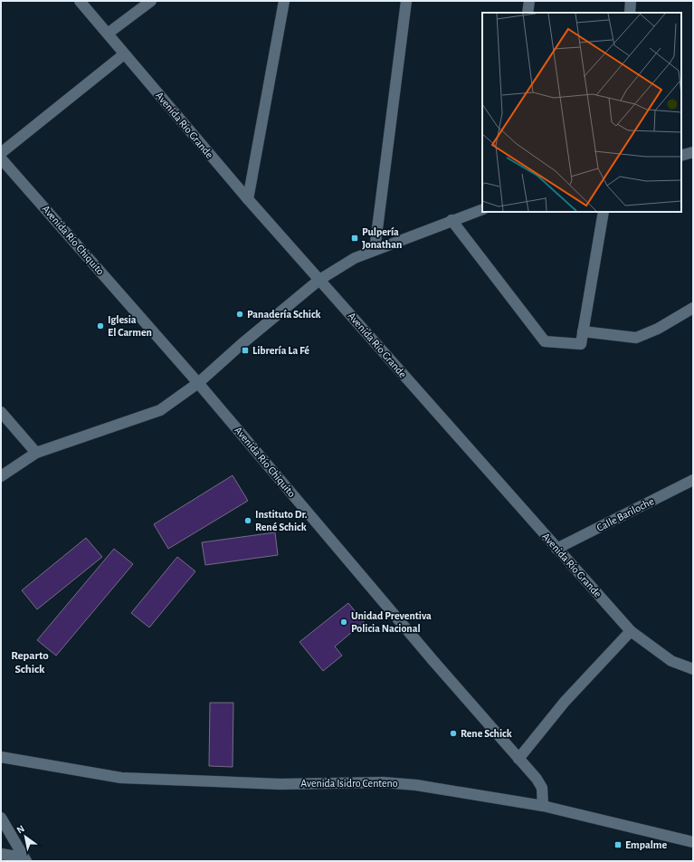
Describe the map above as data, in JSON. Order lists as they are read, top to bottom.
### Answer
{
  "streets": {
    "street": [
      "Avenida Río Grande",
      "Avenida Río Chiquito",
      "Calle Bariloche",
      "Avenida Isidro Centeno"
    ]
  },
  "crossings": [
    ["Avenida Río Grande", "Calle Bariloche"],
    ["Avenida Río Chiquito", "Avenida Isidro Centeno"]
  ],
  "districts": ["Reparto Schick"],
  "places": {
    "transit": ["Pulpería Jonathan", "Librería La Fé", "Empalme"],
    "other": [
      "Panadería Schick",
      "Iglesia El Carmen",
      "Instituto Dr. René Schick",
      "Unidad Preventiva Policia Nacional",
      "Rene Schick"
    ]
  },
  "north": "top left"
}
